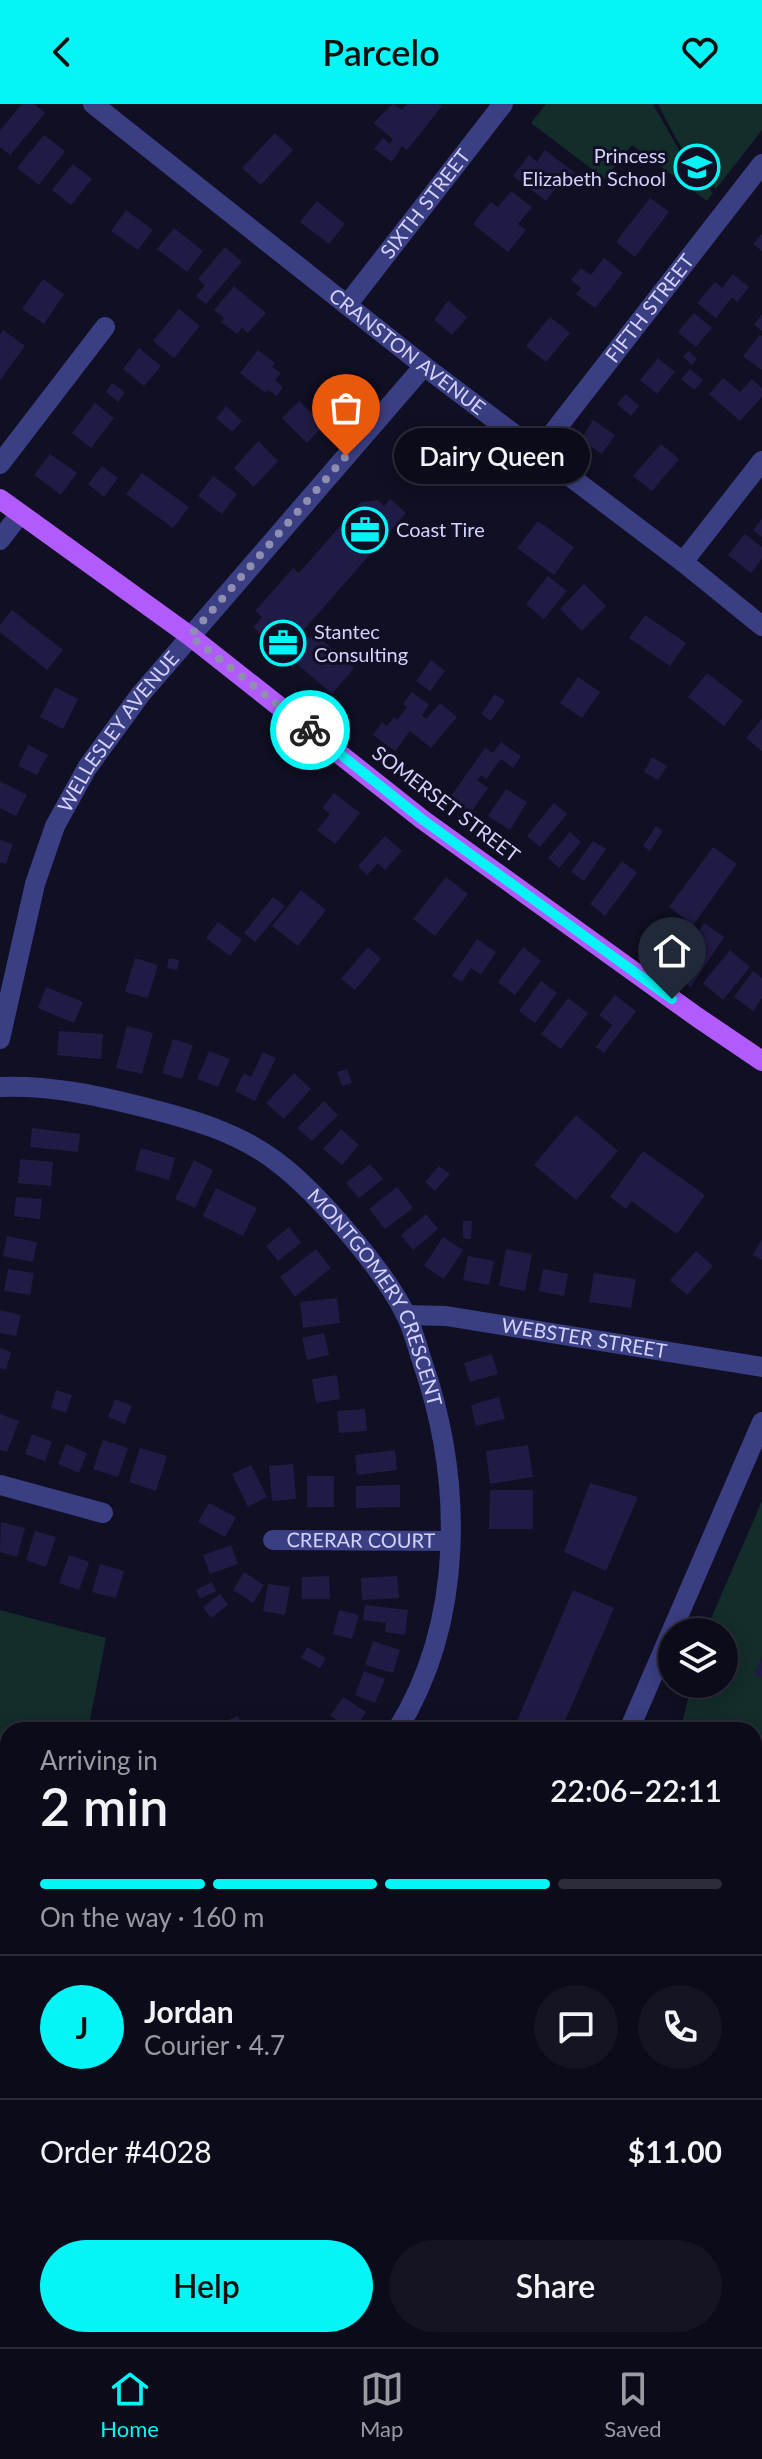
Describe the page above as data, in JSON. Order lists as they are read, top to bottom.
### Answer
{
  "streets": {
    "main road": ["SOMERSET STREET"],
    "street": [
      "SIXTH STREET",
      "FIFTH STREET",
      "CRANSTON AVENUE",
      "WELLESLEY AVENUE",
      "MONTGOMERY CRESCENT",
      "WEBSTER STREET",
      "CRERAR COURT"
    ]
  },
  "crossings": [
    ["SIXTH STREET", "CRANSTON AVENUE"],
    ["FIFTH STREET", "CRANSTON AVENUE"],
    ["CRANSTON AVENUE", "WELLESLEY AVENUE"],
    ["WELLESLEY AVENUE", "SOMERSET STREET"],
    ["MONTGOMERY CRESCENT", "WEBSTER STREET"],
    ["MONTGOMERY CRESCENT", "CRERAR COURT"]
  ],
  "places": {
    "school or university": ["Princess Elizabeth School"],
    "other": ["Dairy Queen"],
    "office": ["Coast Tire", "Stantec Consulting"]
  },
  "page": {
    "header": "Parcelo",
    "bubble": "Dairy Queen",
    "heading": ["2 min", "Arriving in", "22:06–22:11"],
    "panel": [
      "Jordan",
      "Courier · 4.7",
      "Order #4028",
      "$11.00"
    ],
    "bar": "On the way · 160 m",
    "round": "J",
    "buttons": ["Help", "Share"],
    "tabs": ["Home", "Map", "Saved"]
  }
}
